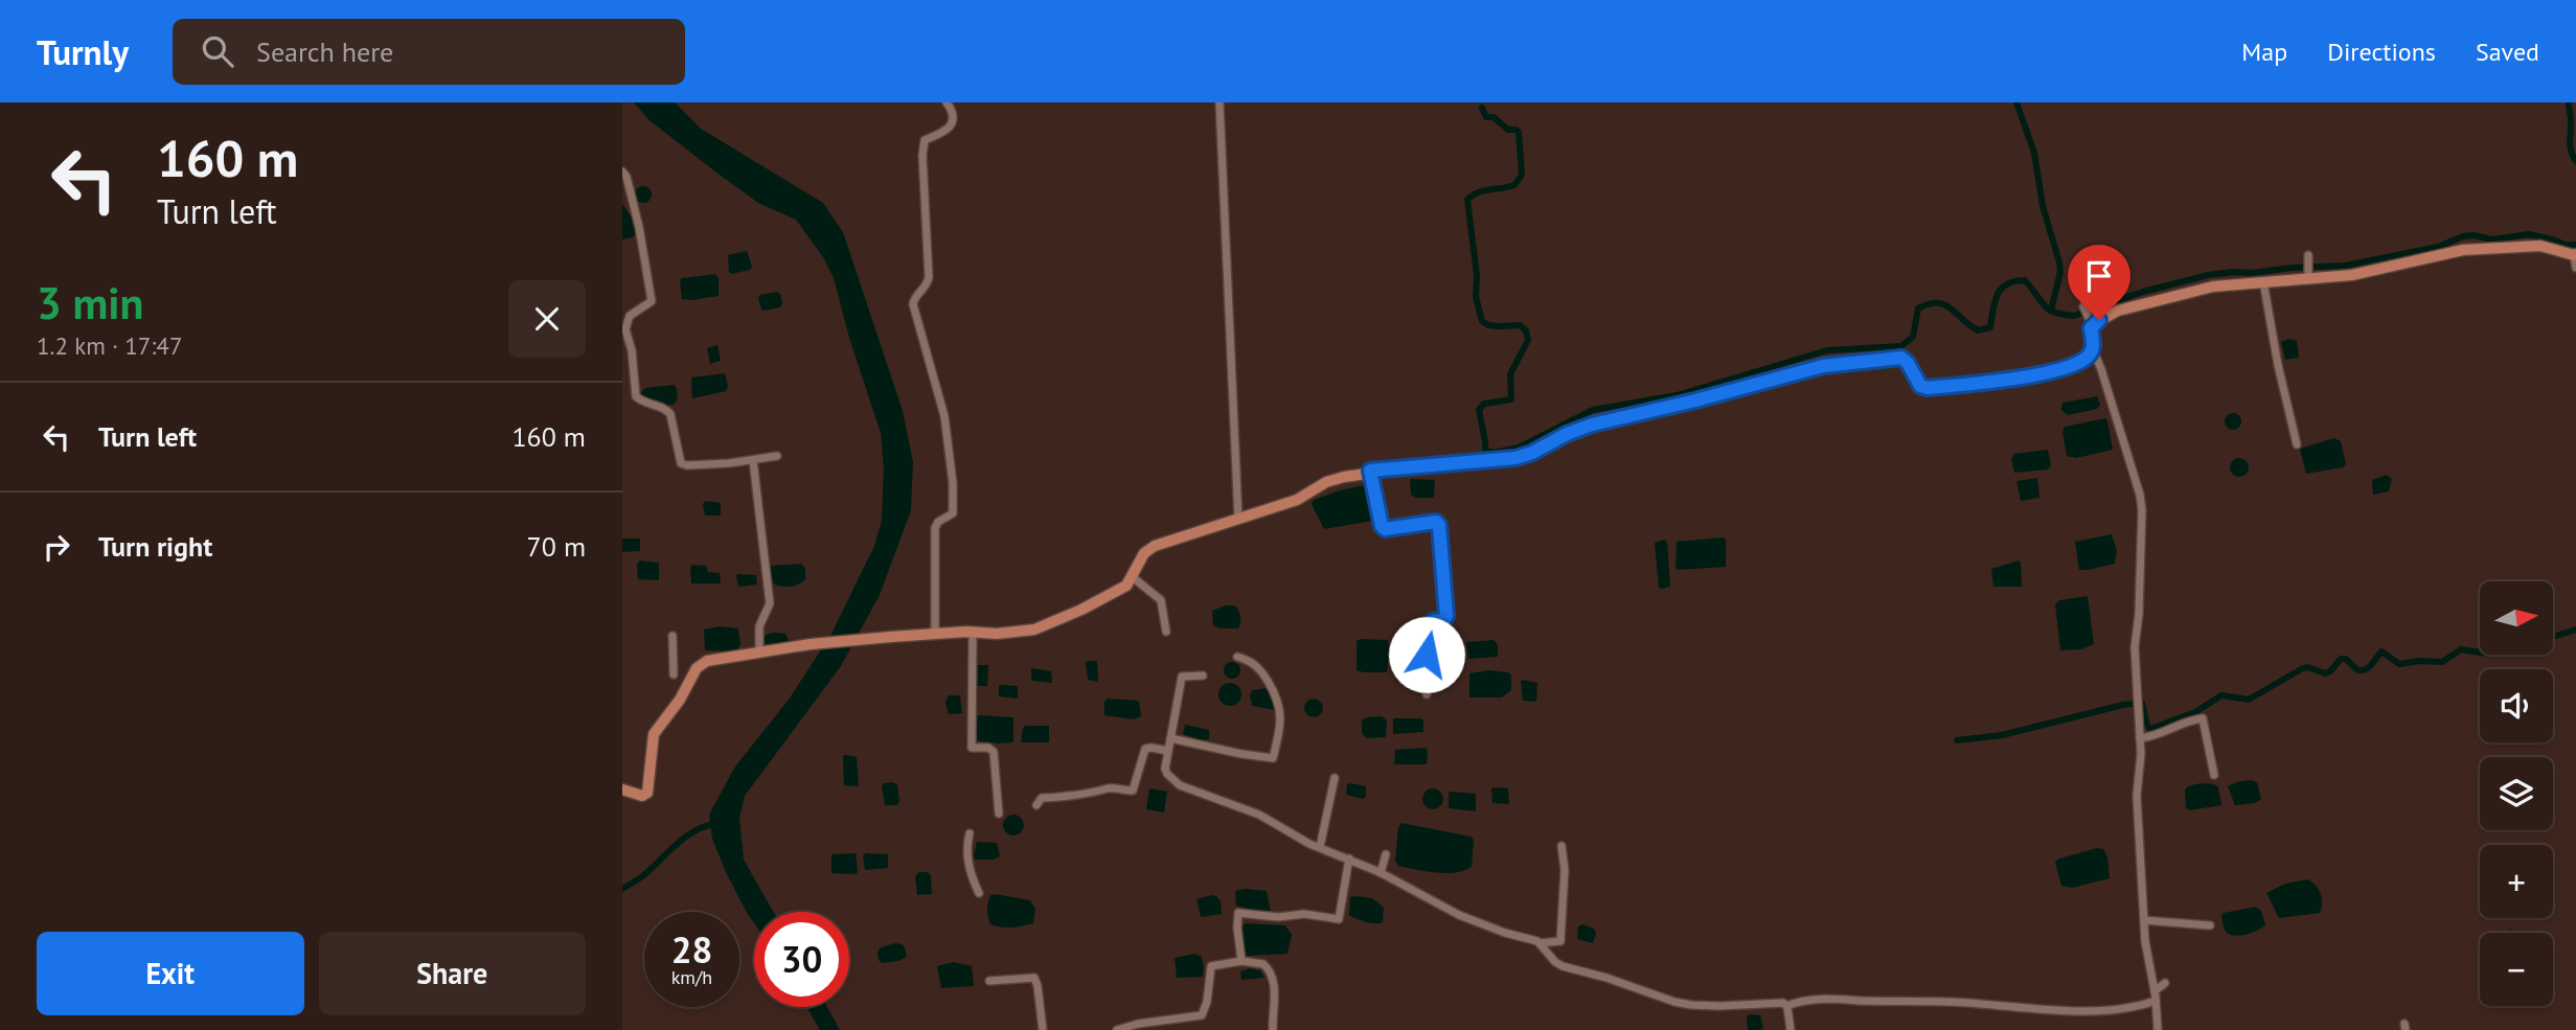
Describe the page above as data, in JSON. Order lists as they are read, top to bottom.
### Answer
{
  "north": "right",
  "page": {
    "header": "Turnly",
    "search": "Search here",
    "nav": ["Map", "Directions", "Saved"],
    "turn": ["160 m", "Turn left"],
    "heading": ["3 min", "1.2 km · 17:47"],
    "list": [
      {
        "name": "Turn left",
        "value": "160 m"
      },
      {
        "name": "Turn right",
        "value": "70 m"
      }
    ],
    "map_buttons": ["+", "−"],
    "speed": "28 km/h",
    "limit": "30",
    "buttons": ["Exit", "Share"]
  }
}
